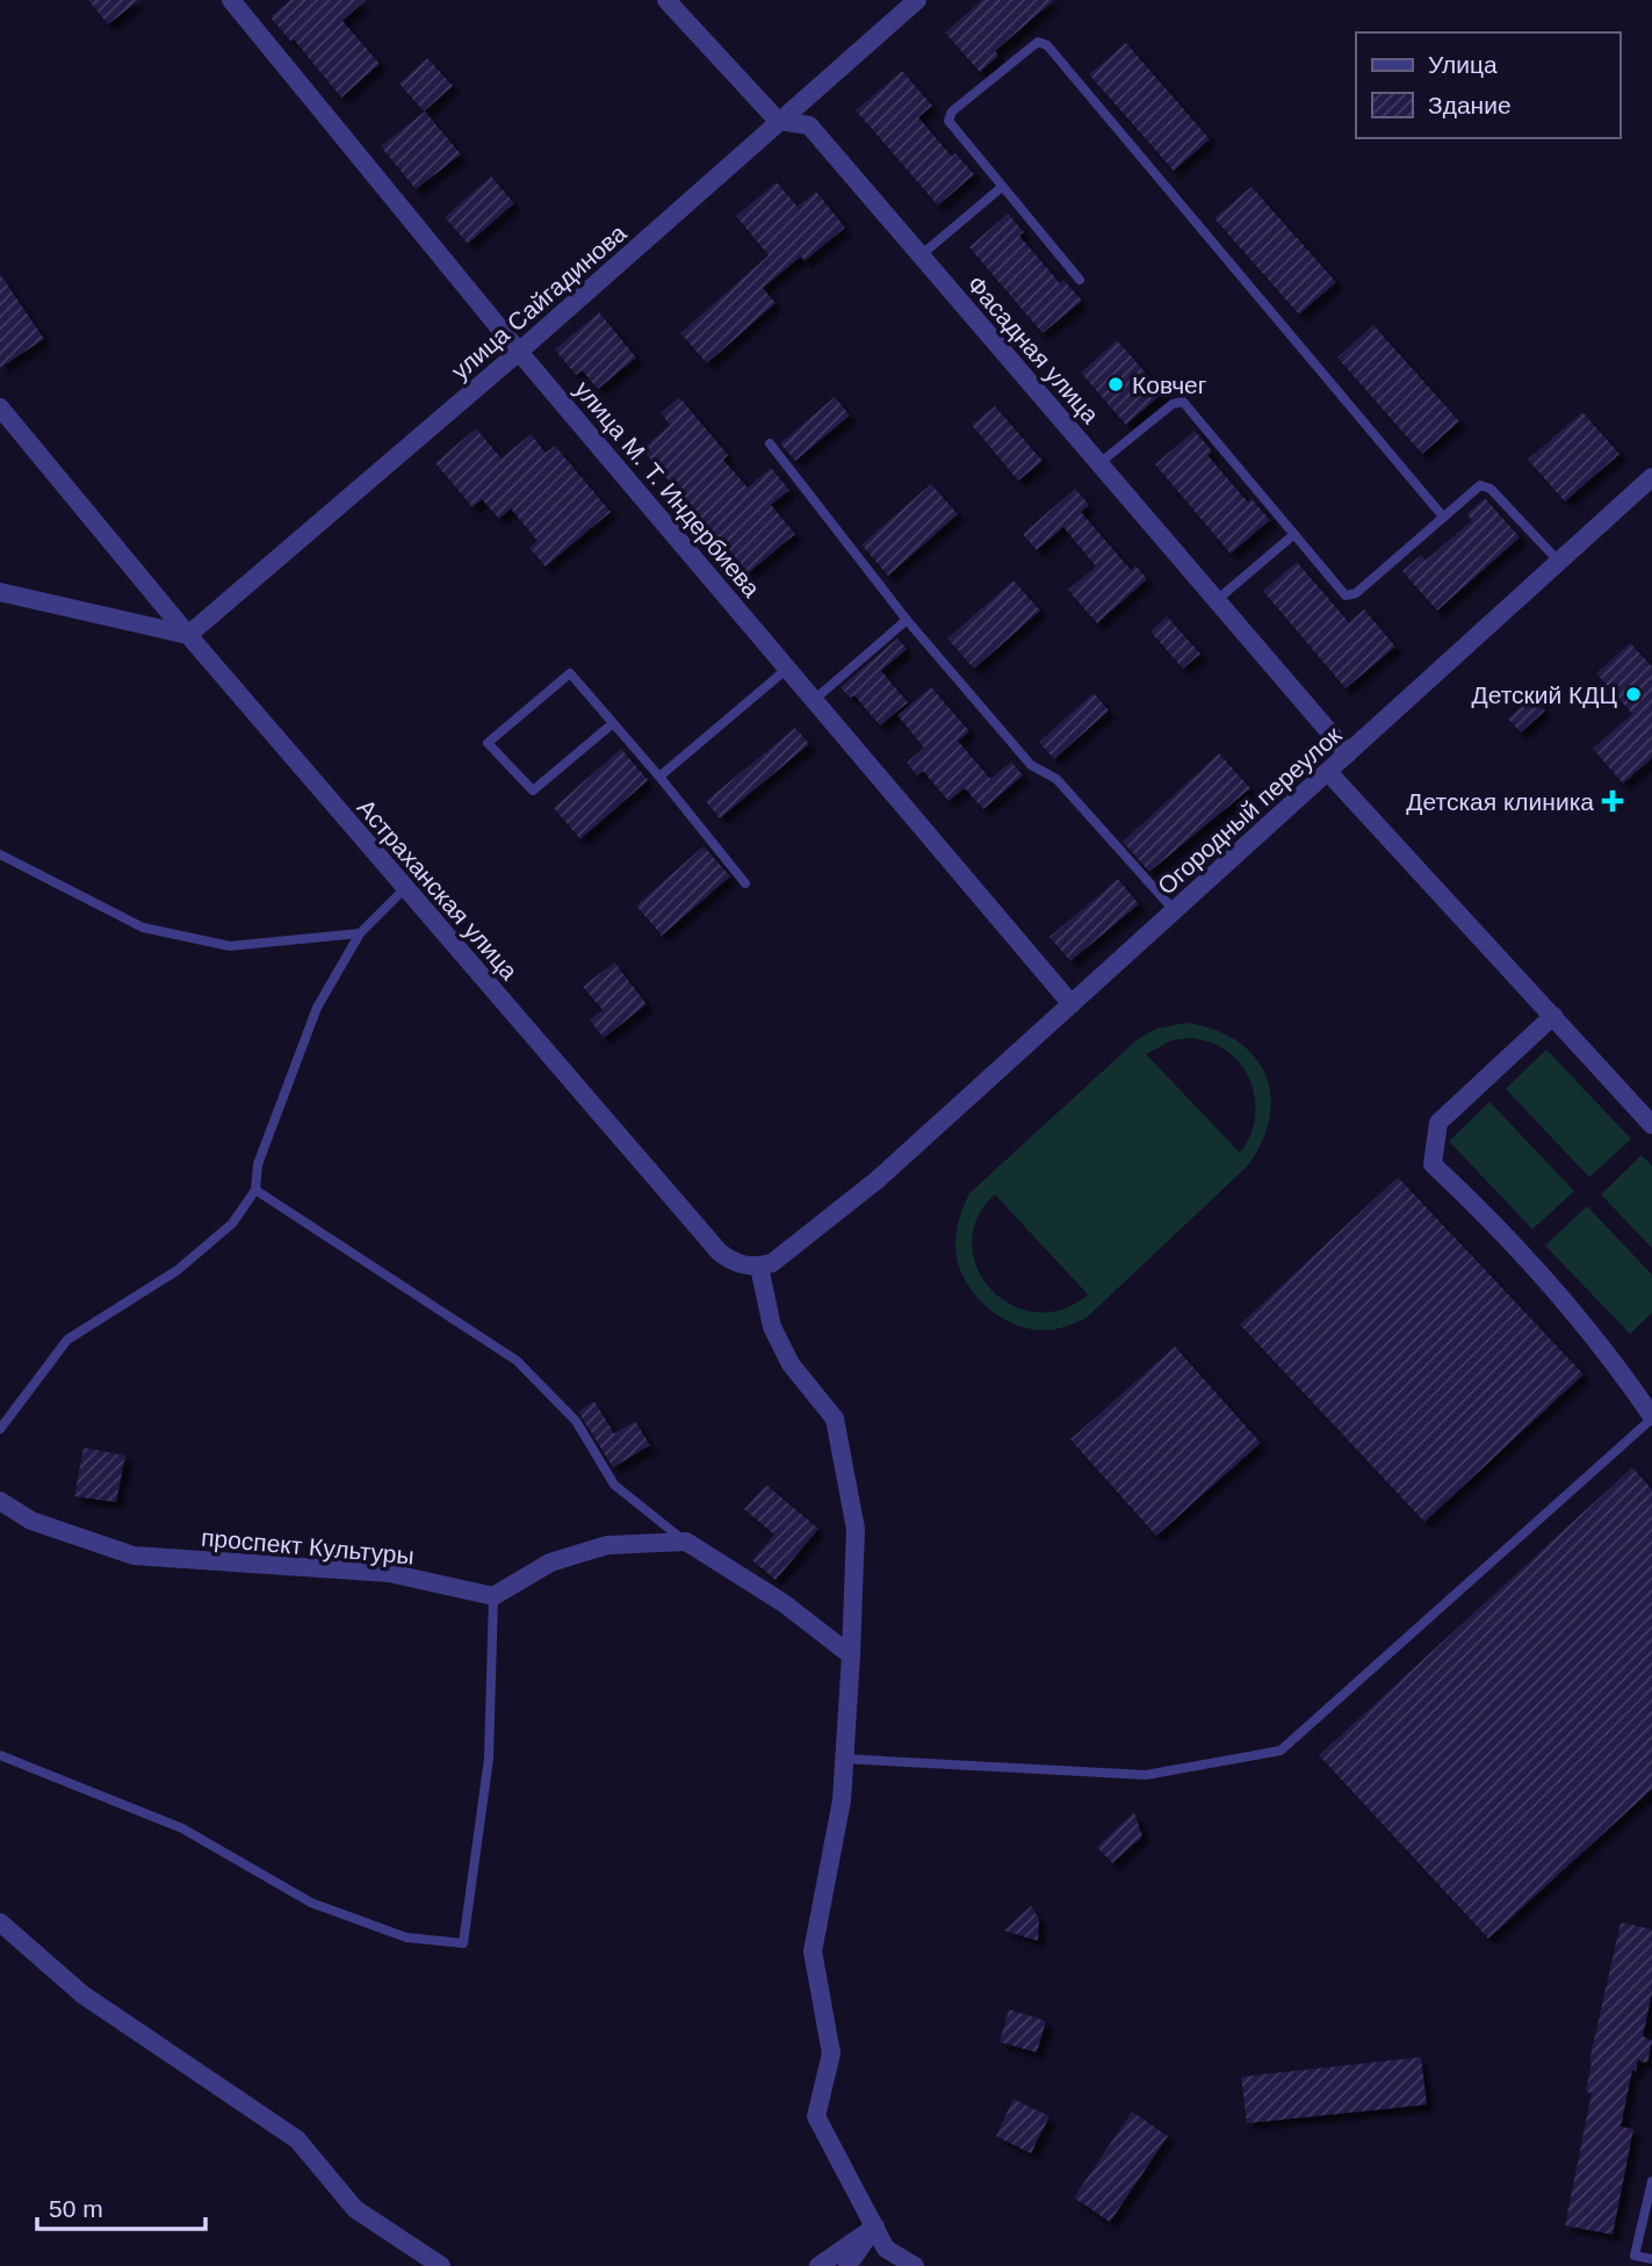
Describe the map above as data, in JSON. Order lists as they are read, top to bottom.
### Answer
{
  "streets": {
    "street": [
      "улица Сайгадинова",
      "Фасадная улица",
      "улица М. Т. Индербиева",
      "Огородный переулок",
      "Астраханская улица",
      "проспект Культуры"
    ]
  },
  "crossings": [
    ["улица Сайгадинова", "Фасадная улица"],
    ["улица Сайгадинова", "улица М. Т. Индербиева"],
    ["улица Сайгадинова", "Астраханская улица"],
    ["Фасадная улица", "Огородный переулок"],
    ["улица М. Т. Индербиева", "Огородный переулок"],
    ["Огородный переулок", "Астраханская улица"]
  ],
  "places": {
    "other": ["Ковчег", "Детский КДЦ"],
    "health": ["Детская клиника"]
  },
  "legend": ["Улица", "Здание"],
  "scale_bar": "50 m"
}
